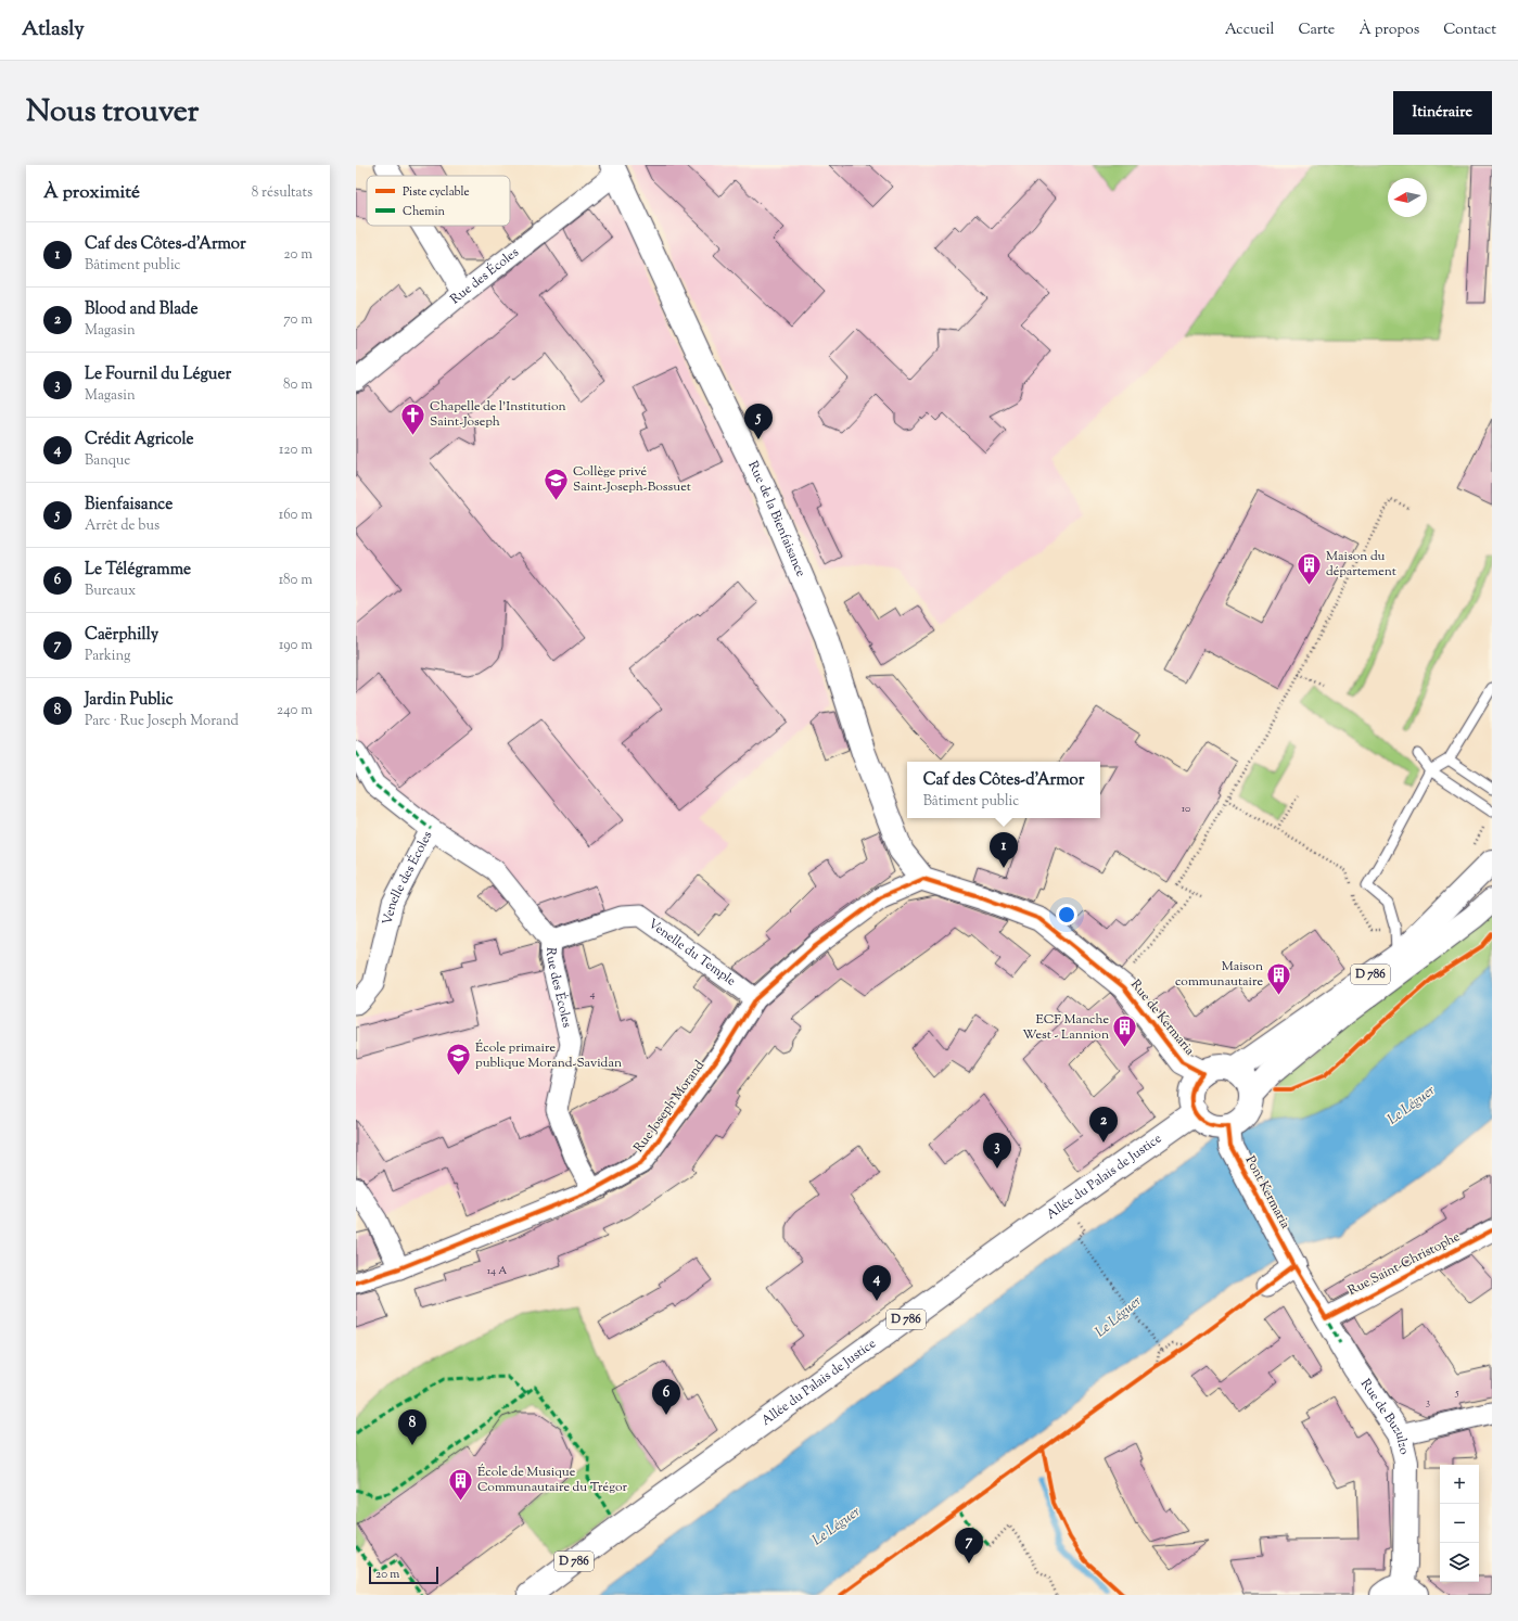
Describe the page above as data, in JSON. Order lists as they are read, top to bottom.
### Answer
{
  "streets": {
    "main road": [
      "Rue de la Bienfaisance",
      "D 786",
      "Rue de Kermaria",
      "Allée du Palais de Justice",
      "Pont Kermaria",
      "Rue de Buzulzo"
    ],
    "street": [
      "Rue des Écoles",
      "Venelle des Écoles",
      "Venelle du Temple",
      "Rue Joseph Morand",
      "Rue Saint-Christophe"
    ]
  },
  "crossings": [
    ["Rue des Écoles", "Rue de la Bienfaisance"],
    ["Rue des Écoles", "Venelle des Écoles"],
    ["Rue des Écoles", "Venelle du Temple"],
    ["Rue des Écoles", "Rue Joseph Morand"],
    ["Rue de la Bienfaisance", "Rue de Kermaria"],
    ["Rue de la Bienfaisance", "Rue Joseph Morand"],
    ["Venelle du Temple", "Rue Joseph Morand"],
    ["D 786", "Rue de Kermaria"],
    ["D 786", "Allée du Palais de Justice"],
    ["D 786", "Pont Kermaria"],
    ["Rue de Kermaria", "Rue Joseph Morand"],
    ["Rue de Kermaria", "Allée du Palais de Justice"],
    ["Rue de Kermaria", "Pont Kermaria"],
    ["Allée du Palais de Justice", "Pont Kermaria"],
    ["Pont Kermaria", "Rue de Buzulzo"],
    ["Rue Saint-Christophe", "Rue de Buzulzo"]
  ],
  "water": ["Le Léguer"],
  "places": {
    "church": ["Chapelle de l'Institution Saint-Joseph"],
    "school or university": ["Collège privé Saint-Joseph-Bossuet", "École primaire publique Morand-Savidan"],
    "building": [
      "Maison du département",
      "Maison communautaire",
      "ECF Manche West - Lannion",
      "École de Musique Communautaire du Trégor"
    ]
  },
  "house_numbers": [
    "10",
    "4",
    "14 A",
    "5",
    "3"
  ],
  "legend": ["Piste cyclable", "Chemin"],
  "scale_bar": "20 m",
  "north": "left",
  "page": {
    "header": "Atlasly",
    "nav": [
      "Accueil",
      "Carte",
      "À propos",
      "Contact"
    ],
    "title": "Nous trouver",
    "buttons": "Itinéraire",
    "heading": ["À proximité", "8 résultats"],
    "list": [
      {
        "mark": "1",
        "name": "Caf des Côtes-d'Armor",
        "note": "Bâtiment public",
        "value": "20 m"
      },
      {
        "mark": "2",
        "name": "Blood and Blade",
        "note": "Magasin",
        "value": "70 m"
      },
      {
        "mark": "3",
        "name": "Le Fournil du Léguer",
        "note": "Magasin",
        "value": "80 m"
      },
      {
        "mark": "4",
        "name": "Crédit Agricole",
        "note": "Banque",
        "value": "120 m"
      },
      {
        "mark": "5",
        "name": "Bienfaisance",
        "note": "Arrêt de bus",
        "value": "160 m"
      },
      {
        "mark": "6",
        "name": "Le Télégramme",
        "note": "Bureaux",
        "value": "180 m"
      },
      {
        "mark": "7",
        "name": "Caërphilly",
        "note": "Parking",
        "value": "190 m"
      },
      {
        "mark": "8",
        "name": "Jardin Public",
        "note": "Parc · Rue Joseph Morand",
        "value": "240 m"
      }
    ],
    "pins": [
      "5",
      "1",
      "2",
      "3",
      "4",
      "6",
      "8",
      "7"
    ],
    "popup": ["Caf des Côtes-d'Armor", "Bâtiment public"],
    "map_buttons": ["+", "−"],
    "scale": "20 m"
  }
}
